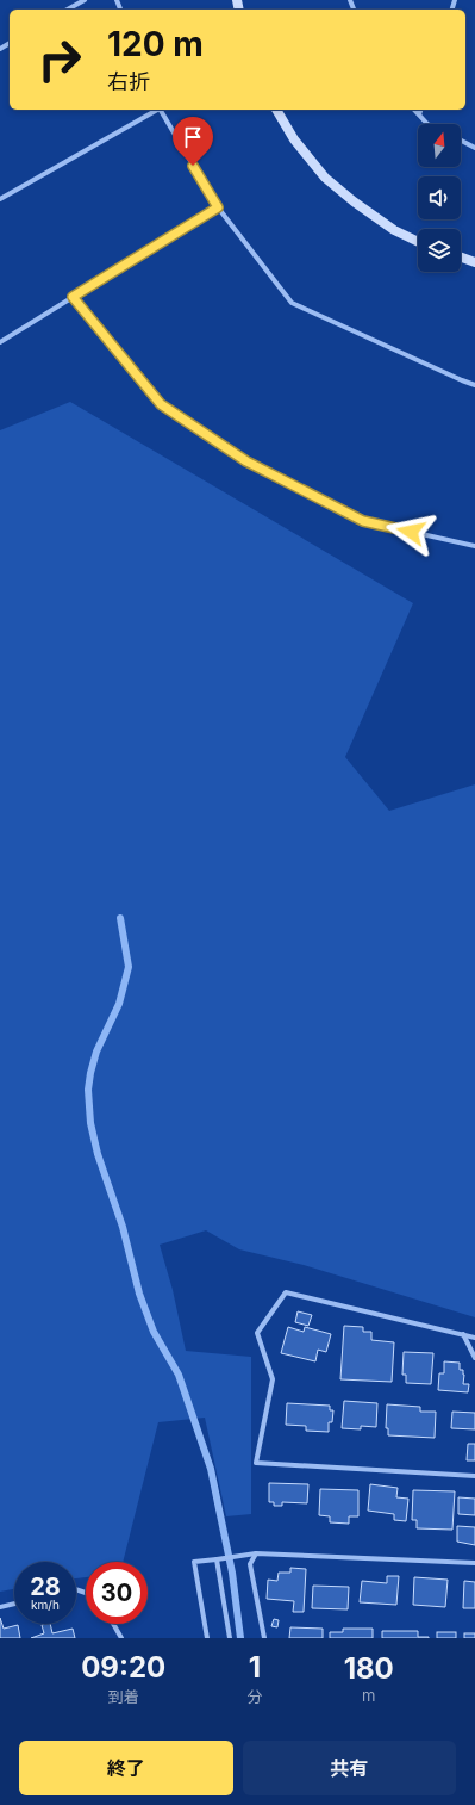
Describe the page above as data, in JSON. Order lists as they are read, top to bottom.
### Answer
{
  "north": "top",
  "page": {
    "turn": ["120 m", "右折"],
    "speed": "28 km/h",
    "limit": "30",
    "eta": [
      "09:20",
      "到着",
      "1",
      "分",
      "180",
      "m"
    ],
    "buttons": ["終了", "共有"]
  }
}
